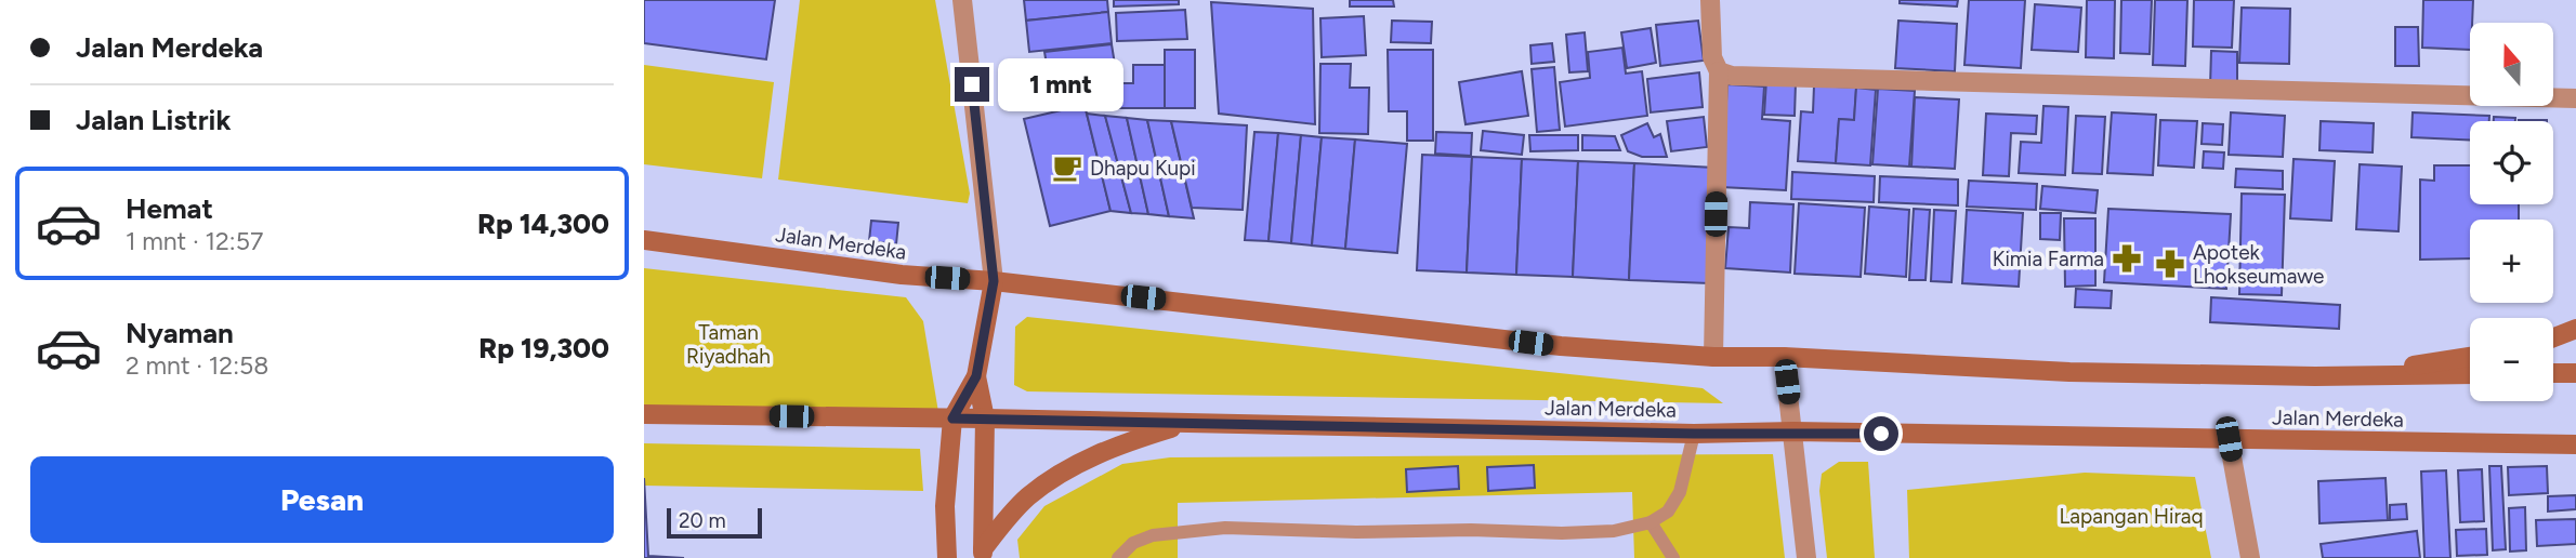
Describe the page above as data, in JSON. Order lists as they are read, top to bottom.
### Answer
{
  "streets": {
    "main road": ["Jalan Merdeka"]
  },
  "parks": ["Taman Riyadhah", "Lapangan Hiraq"],
  "places": {
    "cafe": ["Dhapu Kupi"],
    "pharmacy": ["Kimia Farma", "Apotek Lhokseumawe"]
  },
  "scale_bar": "20 m",
  "north": "top",
  "page": {
    "banner": ["Jalan Merdeka", "Jalan Listrik"],
    "map_buttons": ["+", "−"],
    "bubble": "1 mnt",
    "list": [
      {
        "name": "Hemat",
        "note": "1 mnt · 12:57",
        "value": "Rp 14,300"
      },
      {
        "name": "Nyaman",
        "note": "2 mnt · 12:58",
        "value": "Rp 19,300"
      }
    ],
    "buttons": "Pesan",
    "scale": "20 m"
  }
}
